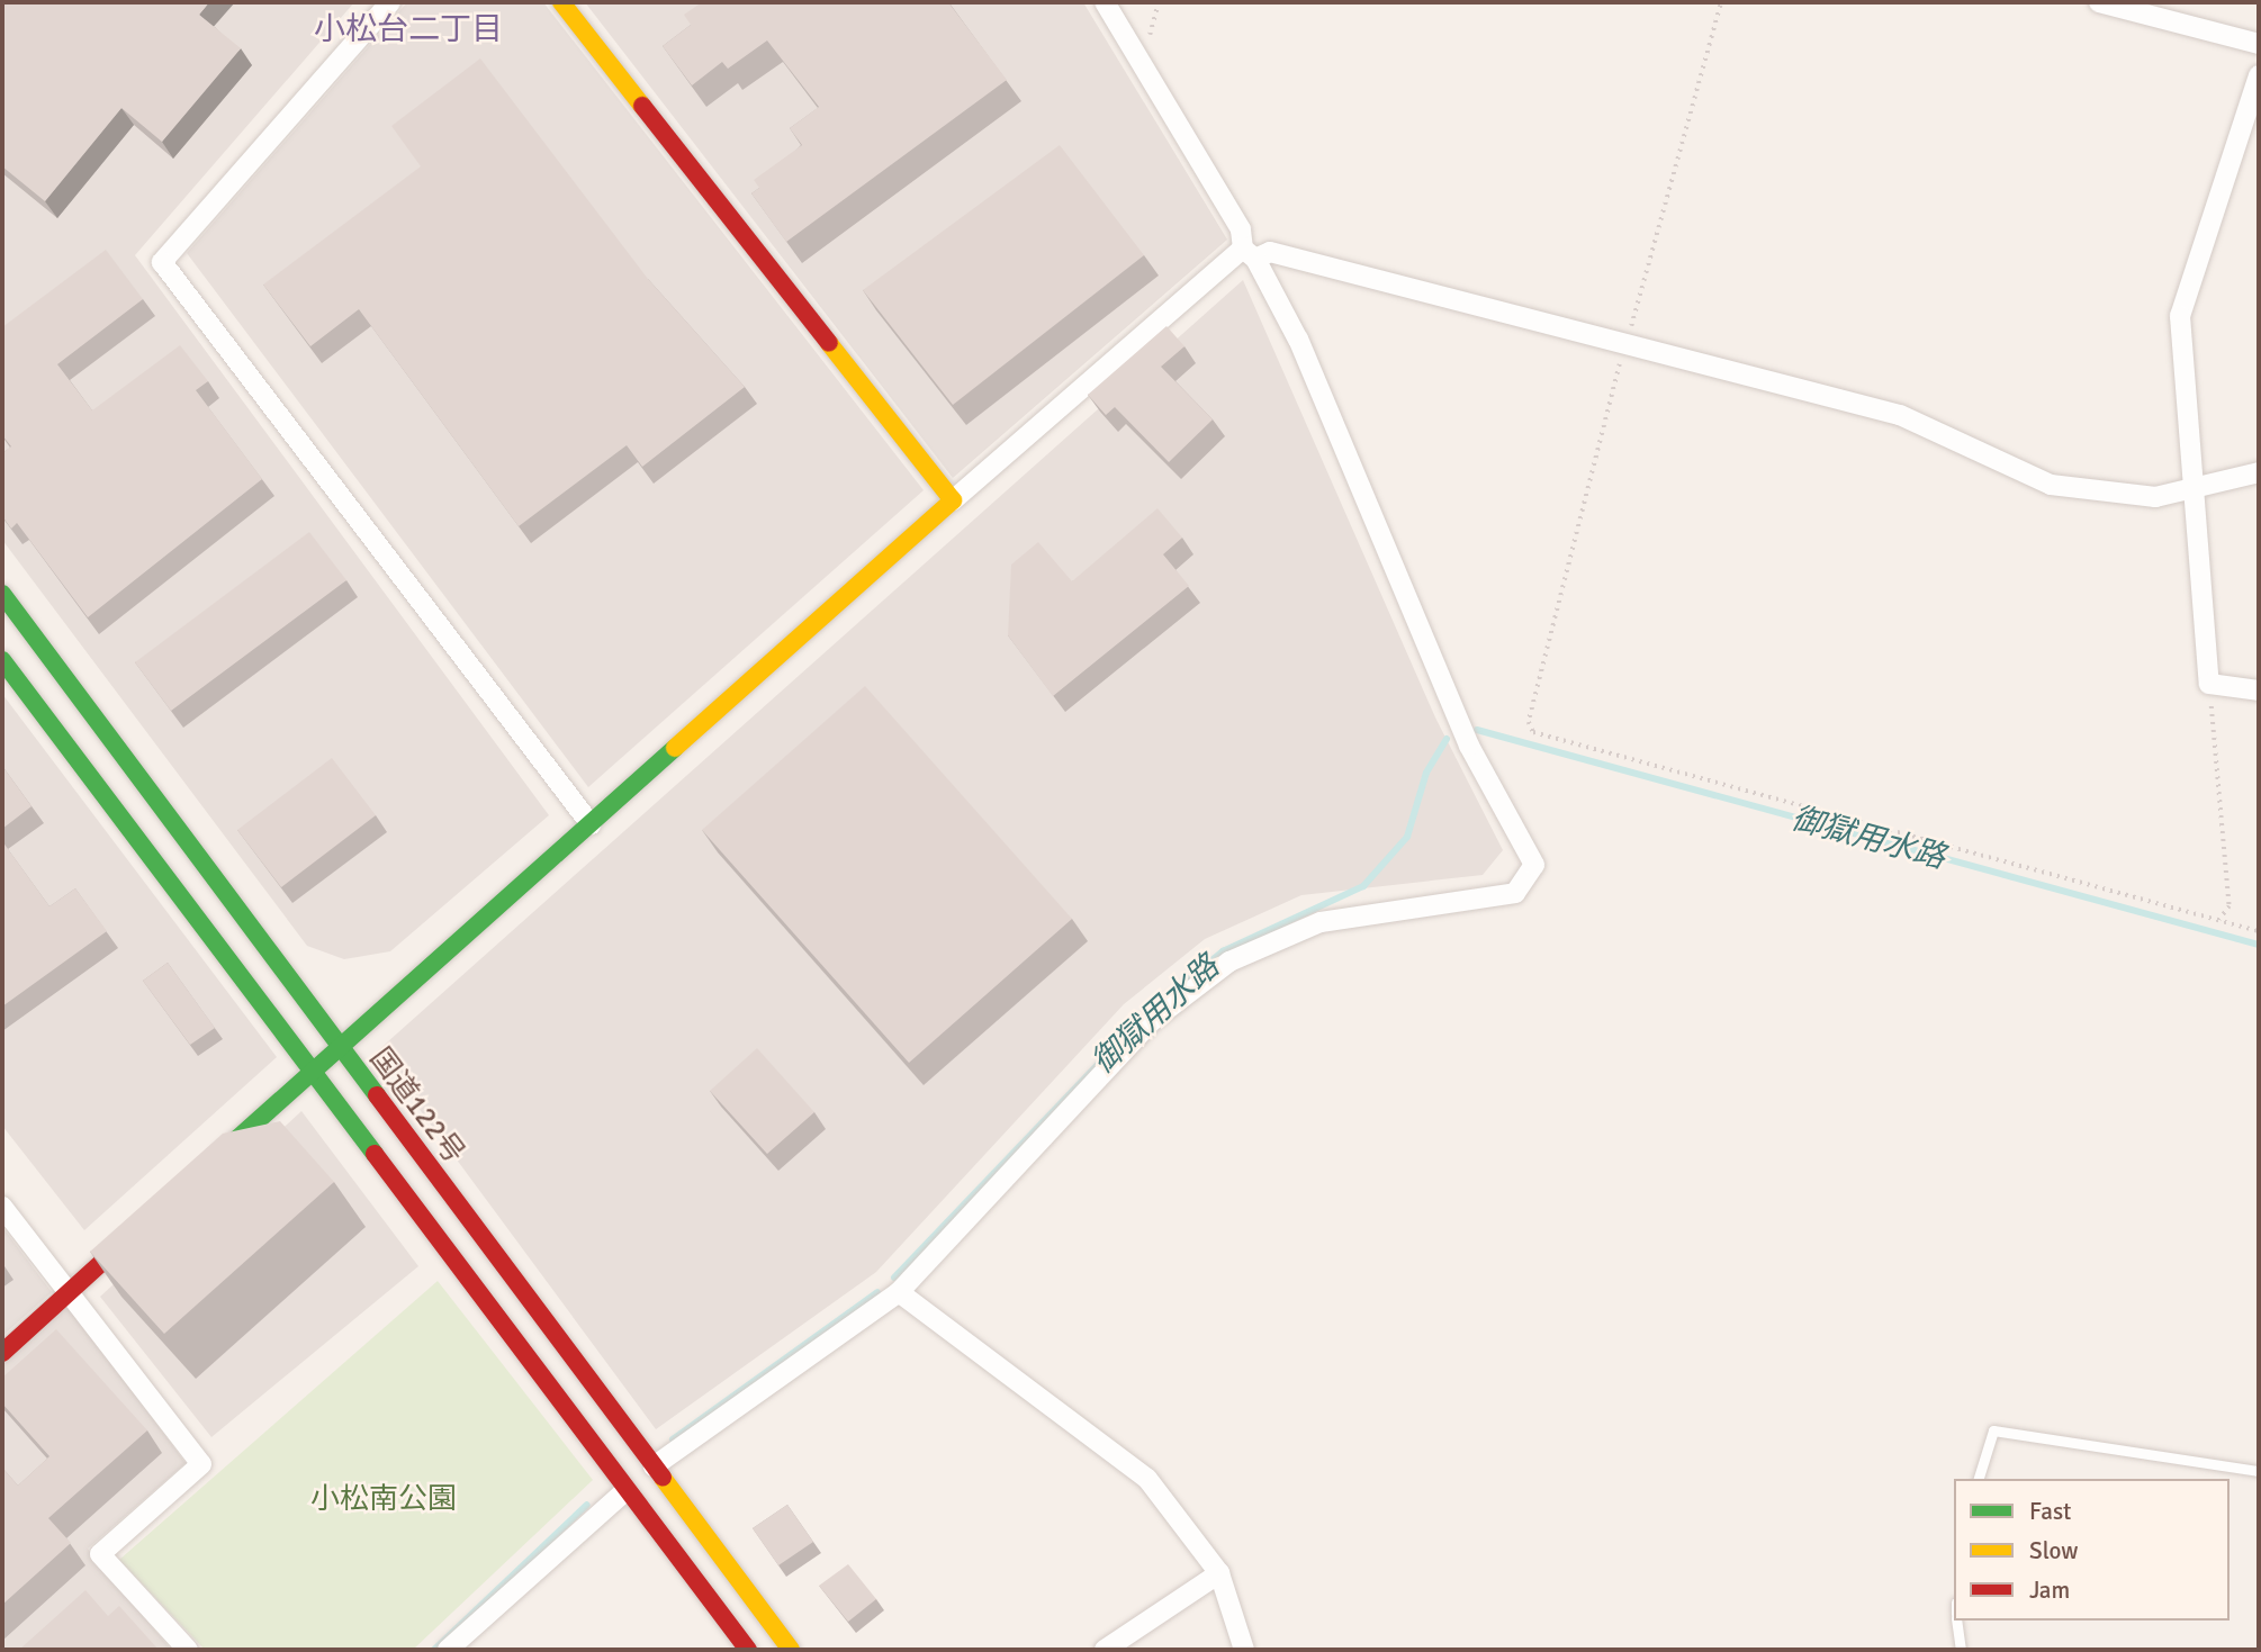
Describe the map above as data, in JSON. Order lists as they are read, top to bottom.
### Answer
{
  "streets": {
    "main road": ["国道122号"]
  },
  "districts": ["小松台二丁目"],
  "water": ["御獄用水路"],
  "parks": ["小松南公園"],
  "legend": ["Fast", "Slow", "Jam"]
}
